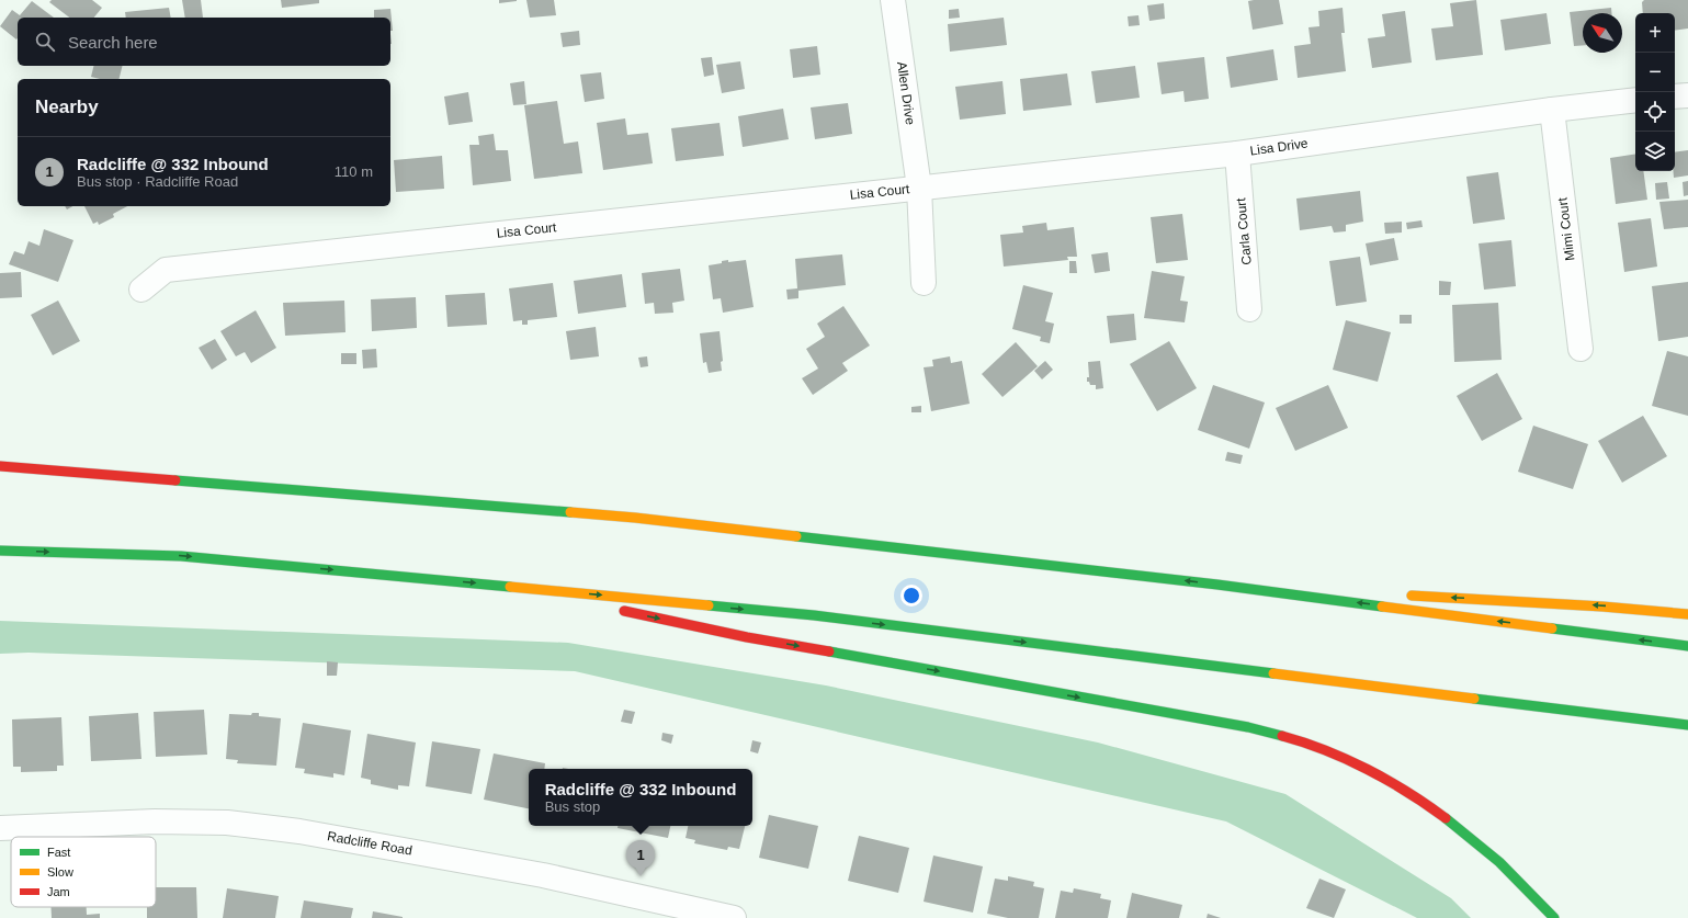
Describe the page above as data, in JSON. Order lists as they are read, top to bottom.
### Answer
{
  "streets": {
    "street": [
      "Allen Drive",
      "Lisa Drive",
      "Lisa Court",
      "Mimi Court",
      "Carla Court",
      "Radcliffe Road"
    ]
  },
  "crossings": [
    ["Allen Drive", "Lisa Drive"],
    ["Allen Drive", "Lisa Court"],
    ["Lisa Drive", "Lisa Court"],
    ["Lisa Drive", "Mimi Court"],
    ["Lisa Drive", "Carla Court"]
  ],
  "legend": ["Fast", "Slow", "Jam"],
  "north": "top left",
  "page": {
    "map_buttons": ["+", "−"],
    "search": "Search here",
    "heading": "Nearby",
    "list": [
      {
        "mark": "1",
        "name": "Radcliffe @ 332 Inbound",
        "note": "Bus stop · Radcliffe Road",
        "value": "110 m"
      }
    ],
    "popup": ["Radcliffe @ 332 Inbound", "Bus stop"],
    "pins": "1"
  }
}
